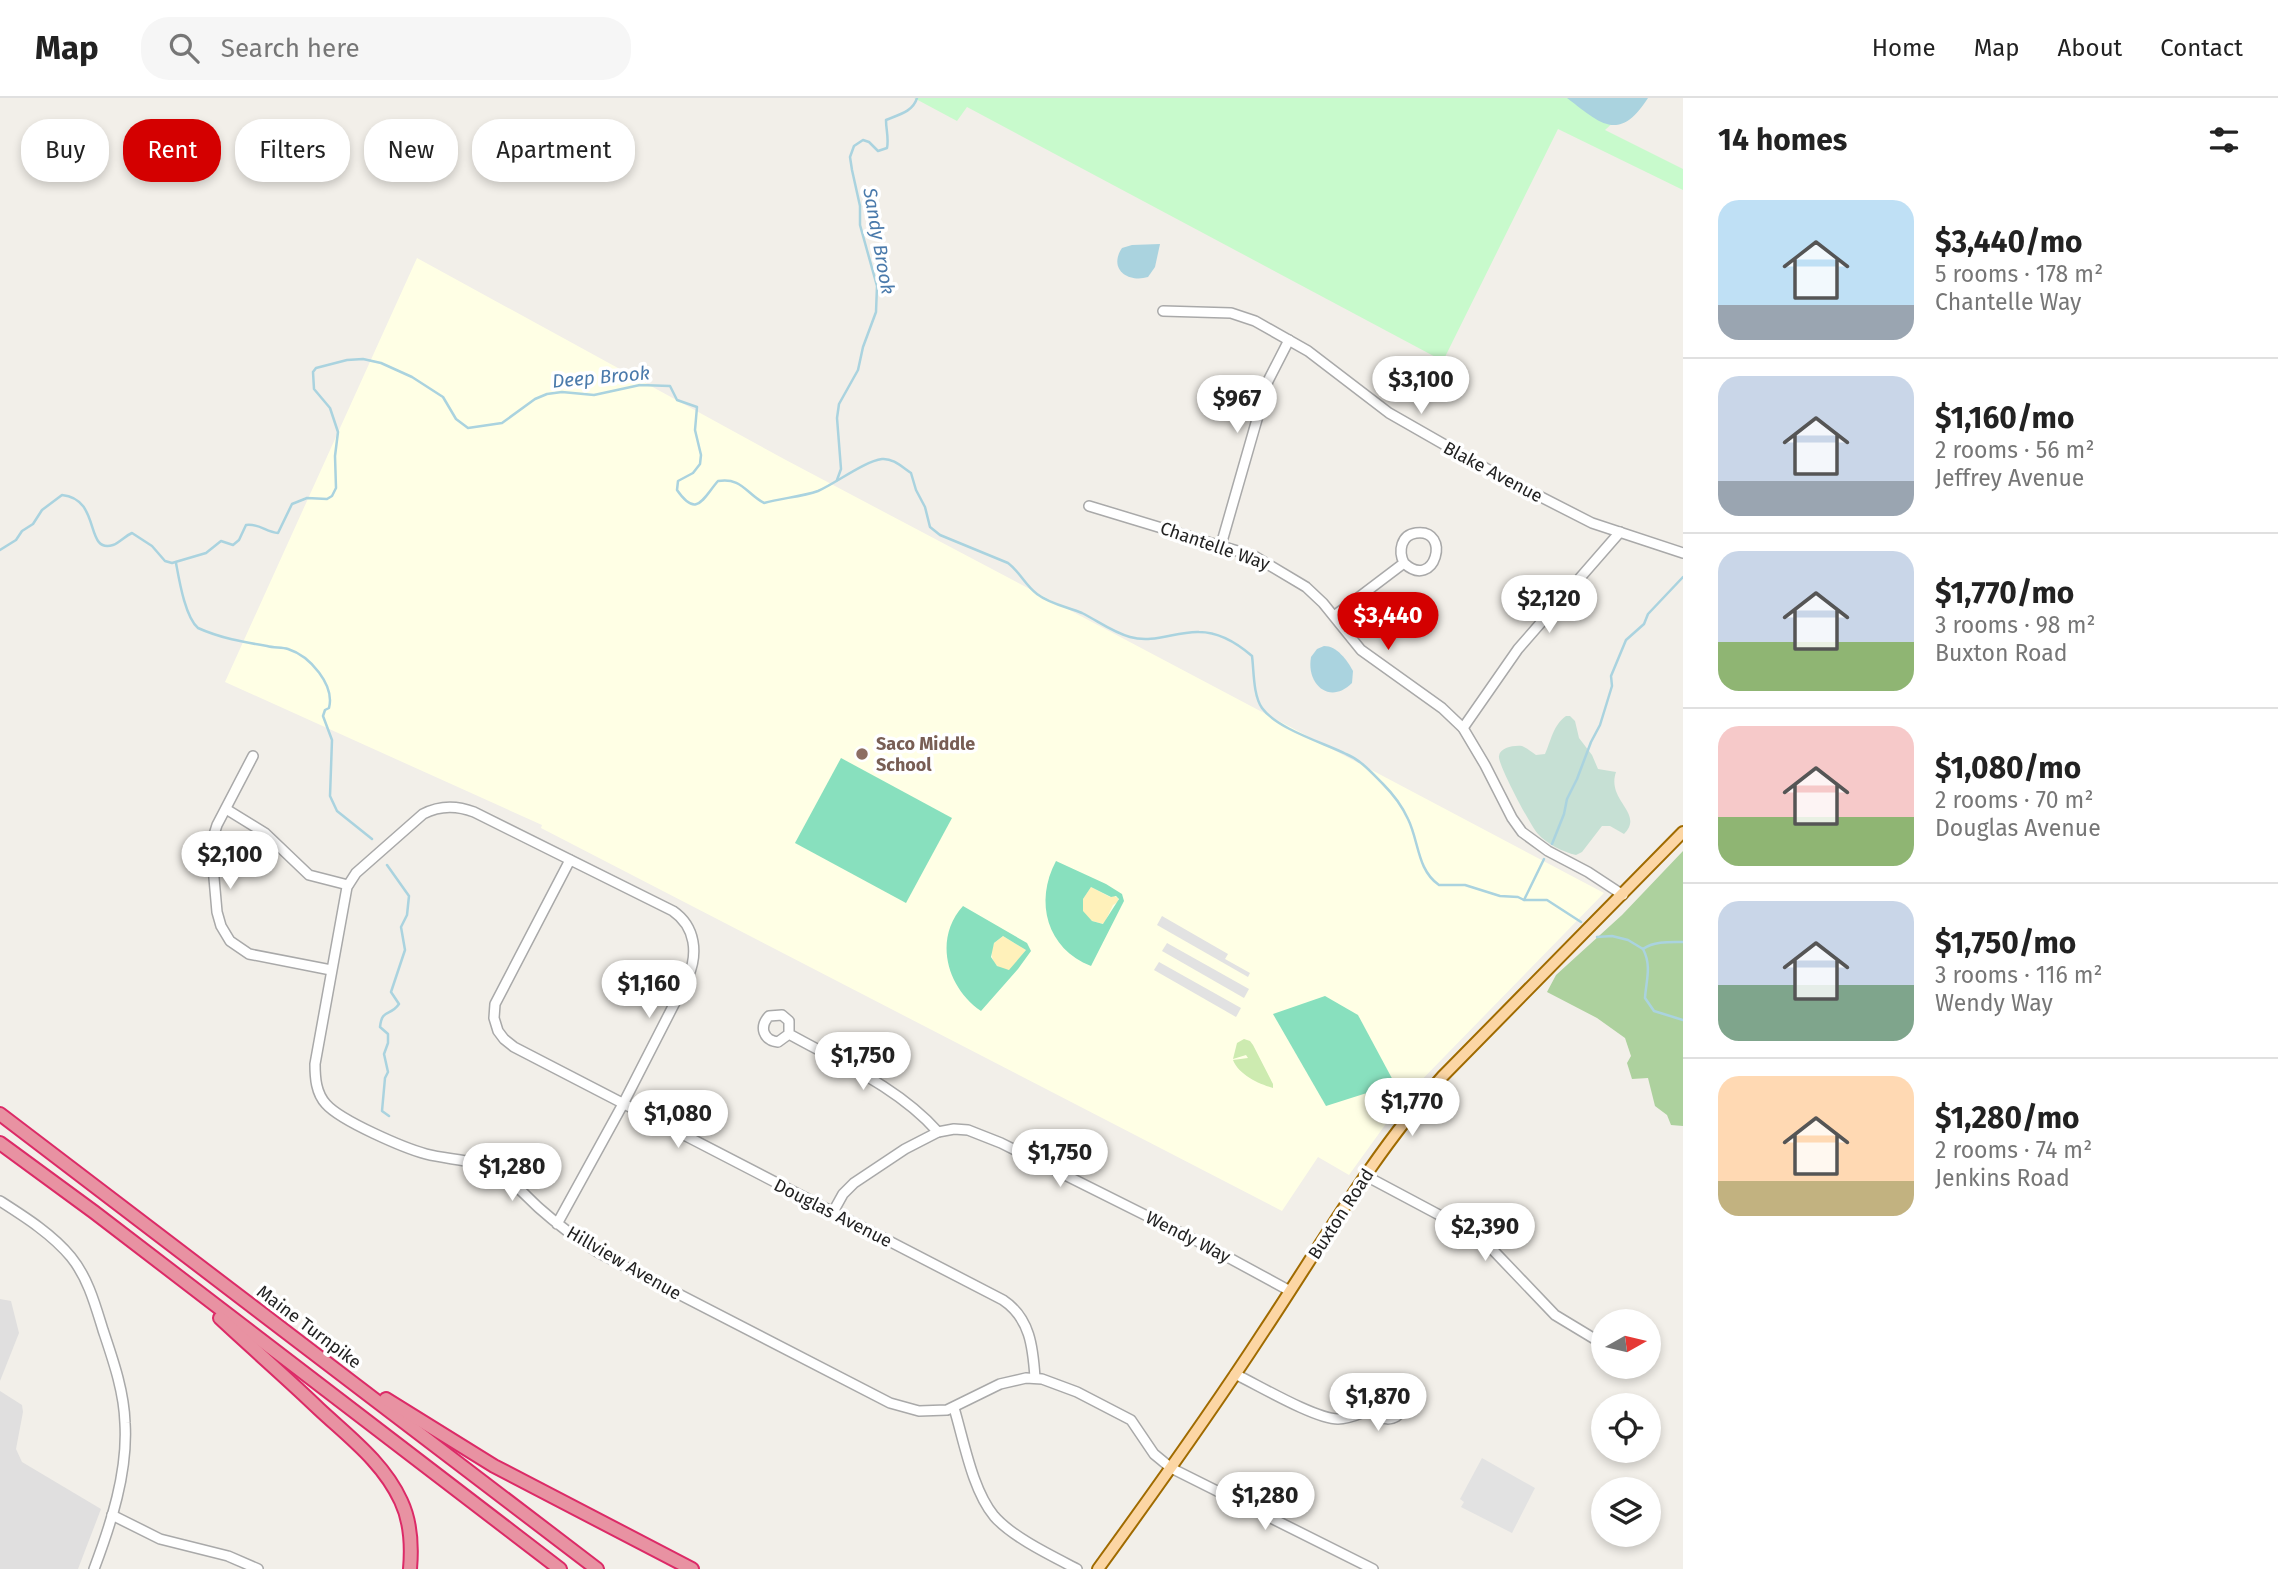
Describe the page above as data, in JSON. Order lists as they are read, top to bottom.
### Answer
{
  "streets": {
    "highway": ["Maine Turnpike"],
    "main road": ["Buxton Road"],
    "street": [
      "Blake Avenue",
      "Chantelle Way",
      "Douglas Avenue",
      "Wendy Way",
      "Hillview Avenue"
    ]
  },
  "crossings": [
    ["Chantelle Way", "Buxton Road"],
    ["Douglas Avenue", "Wendy Way"],
    ["Douglas Avenue", "Hillview Avenue"],
    ["Buxton Road", "Wendy Way"],
    ["Buxton Road", "Hillview Avenue"]
  ],
  "water": ["Sandy Brook", "Deep Brook"],
  "places": ["Saco Middle School"],
  "north": "right",
  "page": {
    "header": "Map",
    "search": "Search here",
    "nav": [
      "Home",
      "Map",
      "About",
      "Contact"
    ],
    "heading": "14 homes",
    "chip": [
      "Buy",
      "Rent",
      "Filters",
      "New",
      "Apartment"
    ],
    "list": [
      {
        "name": "$3,440/mo",
        "note": "5 rooms · 178 m² · Chantelle Way"
      },
      {
        "name": "$1,160/mo",
        "note": "2 rooms · 56 m² · Jeffrey Avenue"
      },
      {
        "name": "$1,770/mo",
        "note": "3 rooms · 98 m² · Buxton Road"
      },
      {
        "name": "$1,080/mo",
        "note": "2 rooms · 70 m² · Douglas Avenue"
      },
      {
        "name": "$1,750/mo",
        "note": "3 rooms · 116 m² · Wendy Way"
      },
      {
        "name": "$1,280/mo",
        "note": "2 rooms · 74 m² · Jenkins Road"
      }
    ],
    "price": [
      "$3,100",
      "$967",
      "$2,120",
      "$3,440",
      "$2,100",
      "$1,160",
      "$1,750",
      "$1,770",
      "$1,080",
      "$1,750",
      "$1,280",
      "$2,390",
      "$1,870",
      "$1,280"
    ]
  }
}
